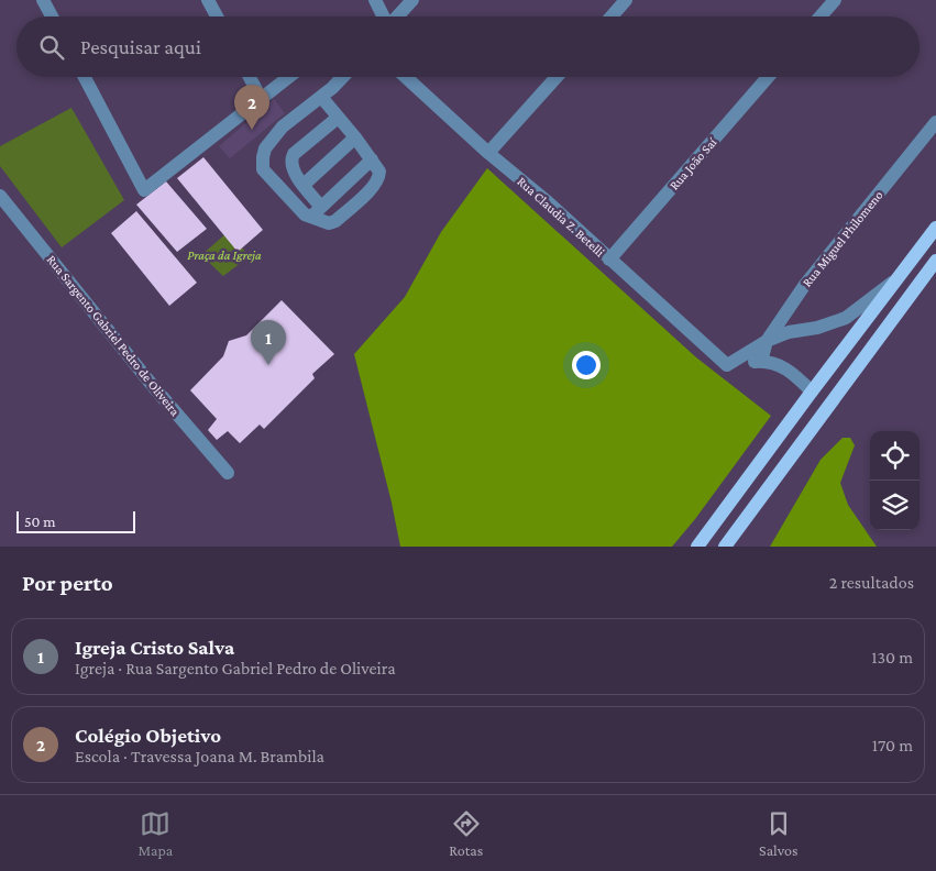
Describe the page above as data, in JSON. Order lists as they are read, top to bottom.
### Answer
{
  "streets": {
    "street": [
      "Rua João Saí",
      "Rua Claudia Z. Betelli",
      "Rua Miguel Philomeno",
      "Rua Sargento Gabriel Pedro de Oliveira"
    ]
  },
  "crossings": [
    ["Rua João Saí", "Rua Claudia Z. Betelli"]
  ],
  "parks": ["Praça da Igreja"],
  "scale_bar": "50 m",
  "page": {
    "search": "Pesquisar aqui",
    "pins": ["2", "1"],
    "scale": "50 m",
    "heading": ["Por perto", "2 resultados"],
    "list": [
      {
        "mark": "1",
        "name": "Igreja Cristo Salva",
        "note": "Igreja · Rua Sargento Gabriel Pedro de Oliveira",
        "value": "130 m"
      },
      {
        "mark": "2",
        "name": "Colégio Objetivo",
        "note": "Escola · Travessa Joana M. Brambila",
        "value": "170 m"
      }
    ],
    "nav": ["Mapa", "Rotas", "Salvos"]
  }
}
